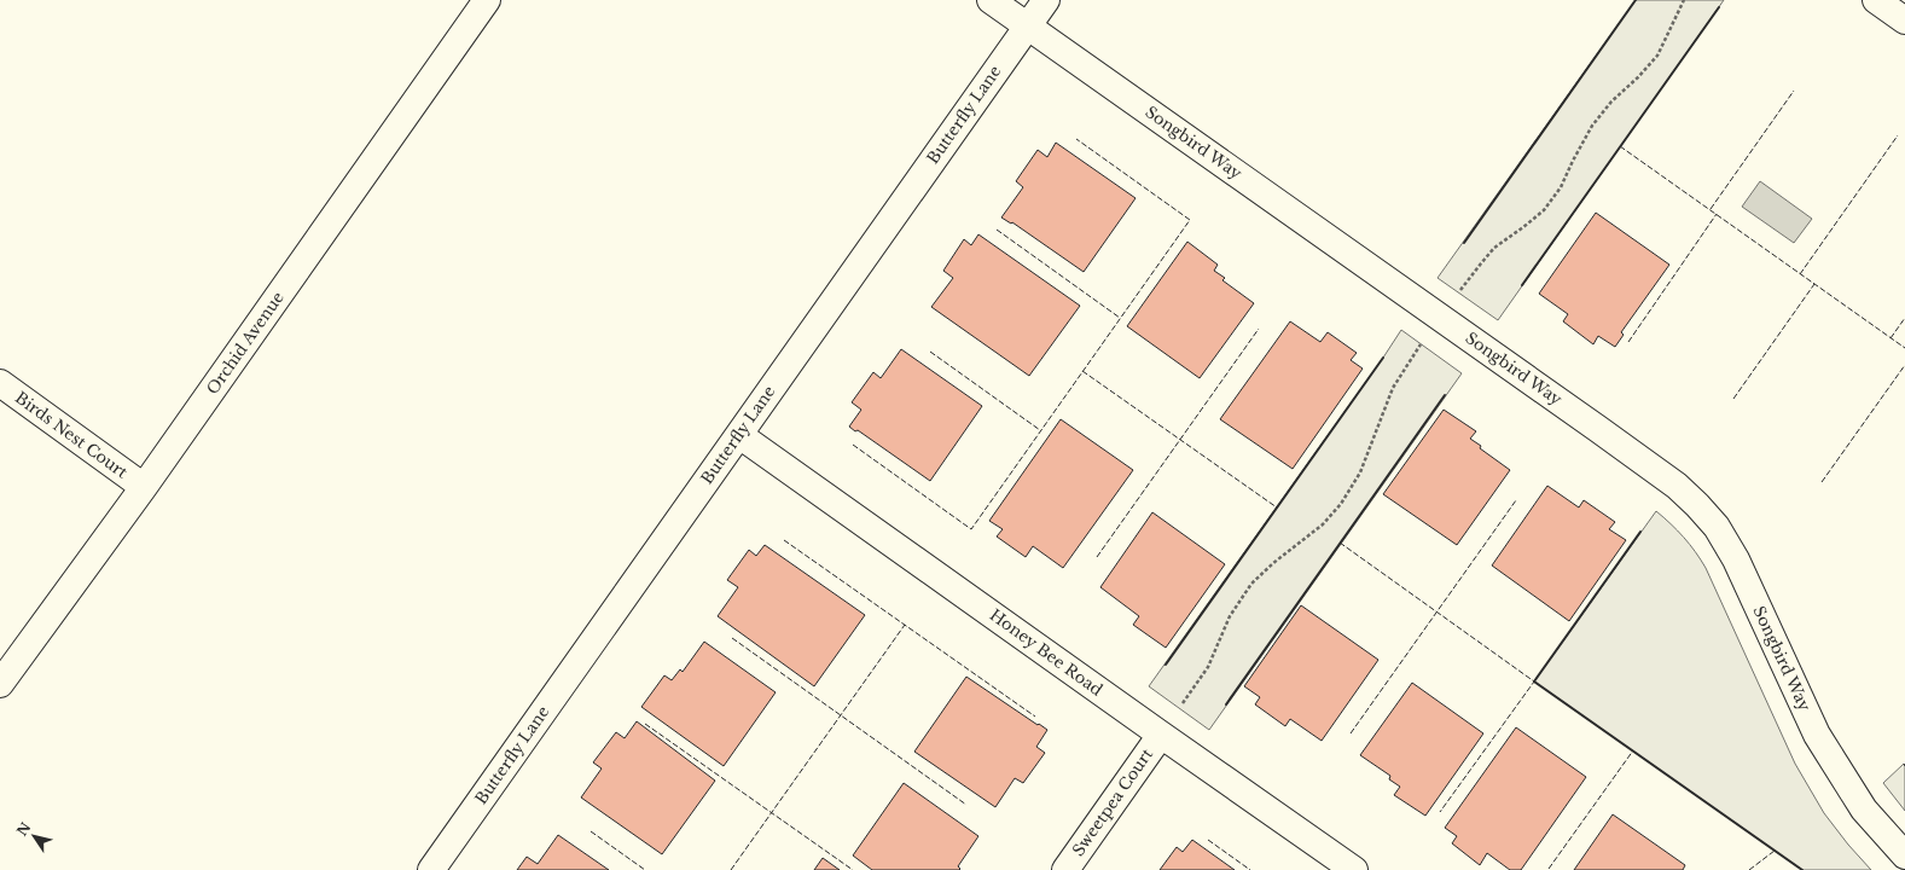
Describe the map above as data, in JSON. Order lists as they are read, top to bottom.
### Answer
{
  "streets": {
    "street": [
      "Butterfly Lane",
      "Songbird Way",
      "Orchid Avenue",
      "Birds Nest Court",
      "Honey Bee Road",
      "Sweetpea Court"
    ]
  },
  "crossings": [
    ["Butterfly Lane", "Songbird Way"],
    ["Butterfly Lane", "Honey Bee Road"],
    ["Orchid Avenue", "Birds Nest Court"],
    ["Honey Bee Road", "Sweetpea Court"]
  ],
  "north": "top left"
}
